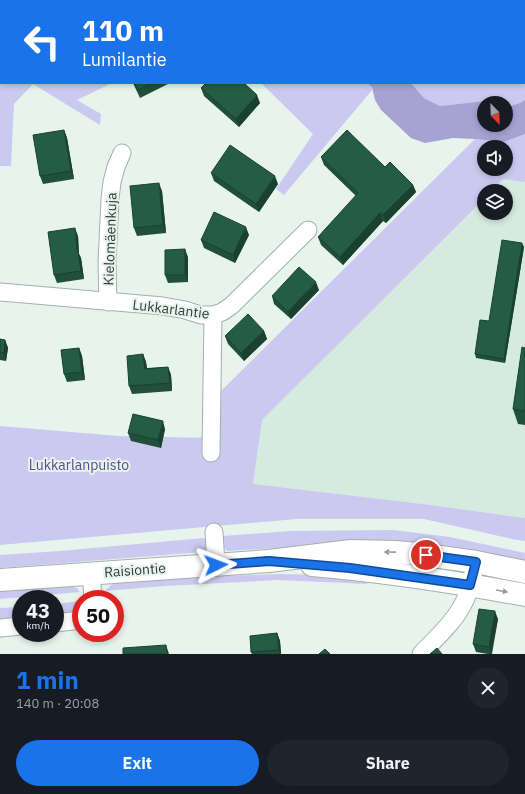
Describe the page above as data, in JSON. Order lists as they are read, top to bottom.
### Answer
{
  "streets": {
    "main road": ["Raisiontie"],
    "street": ["Kielomäenkuja", "Lukkarlantie"]
  },
  "crossings": [
    ["Kielomäenkuja", "Lukkarlantie"]
  ],
  "parks": ["Lukkarlanpuisto"],
  "north": "bottom right",
  "page": {
    "turn": ["110 m", "Lumilantie"],
    "speed": "43 km/h",
    "limit": "50",
    "heading": ["1 min", "140 m · 20:08"],
    "buttons": ["Exit", "Share"]
  }
}
